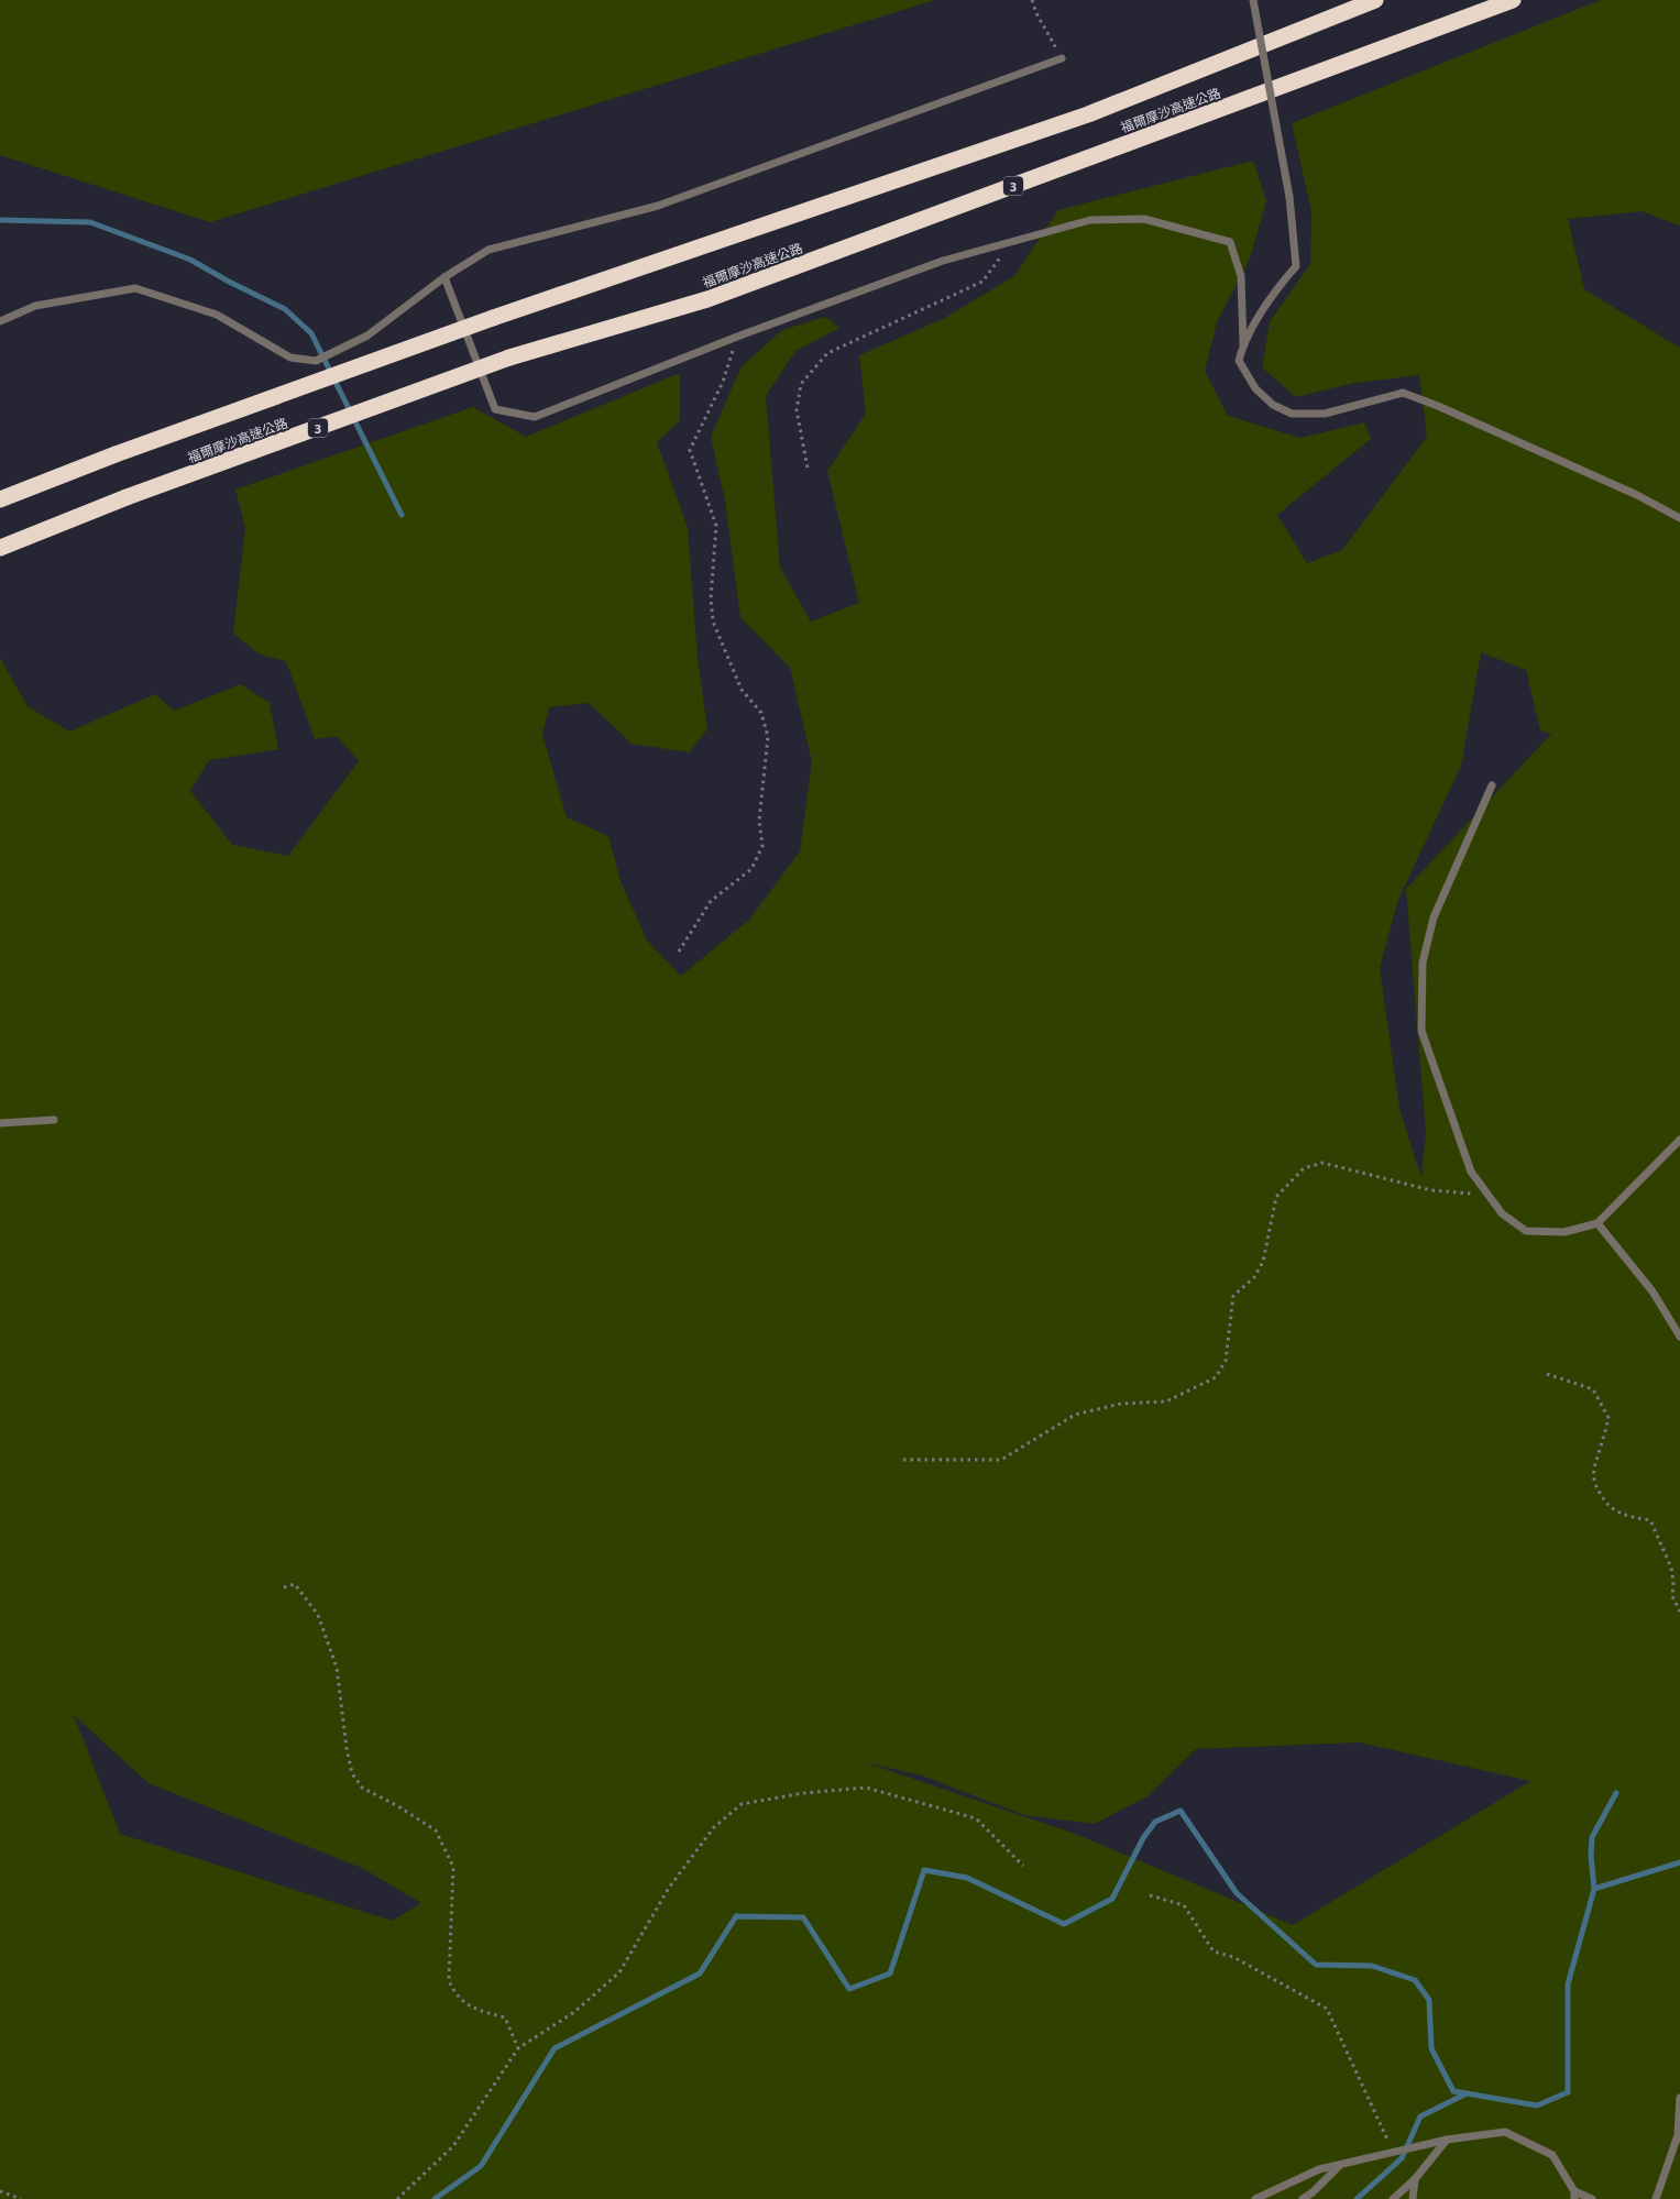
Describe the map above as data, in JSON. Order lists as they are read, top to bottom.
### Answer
{
  "streets": {
    "highway": ["福爾摩沙高速公路", "3"]
  }
}
